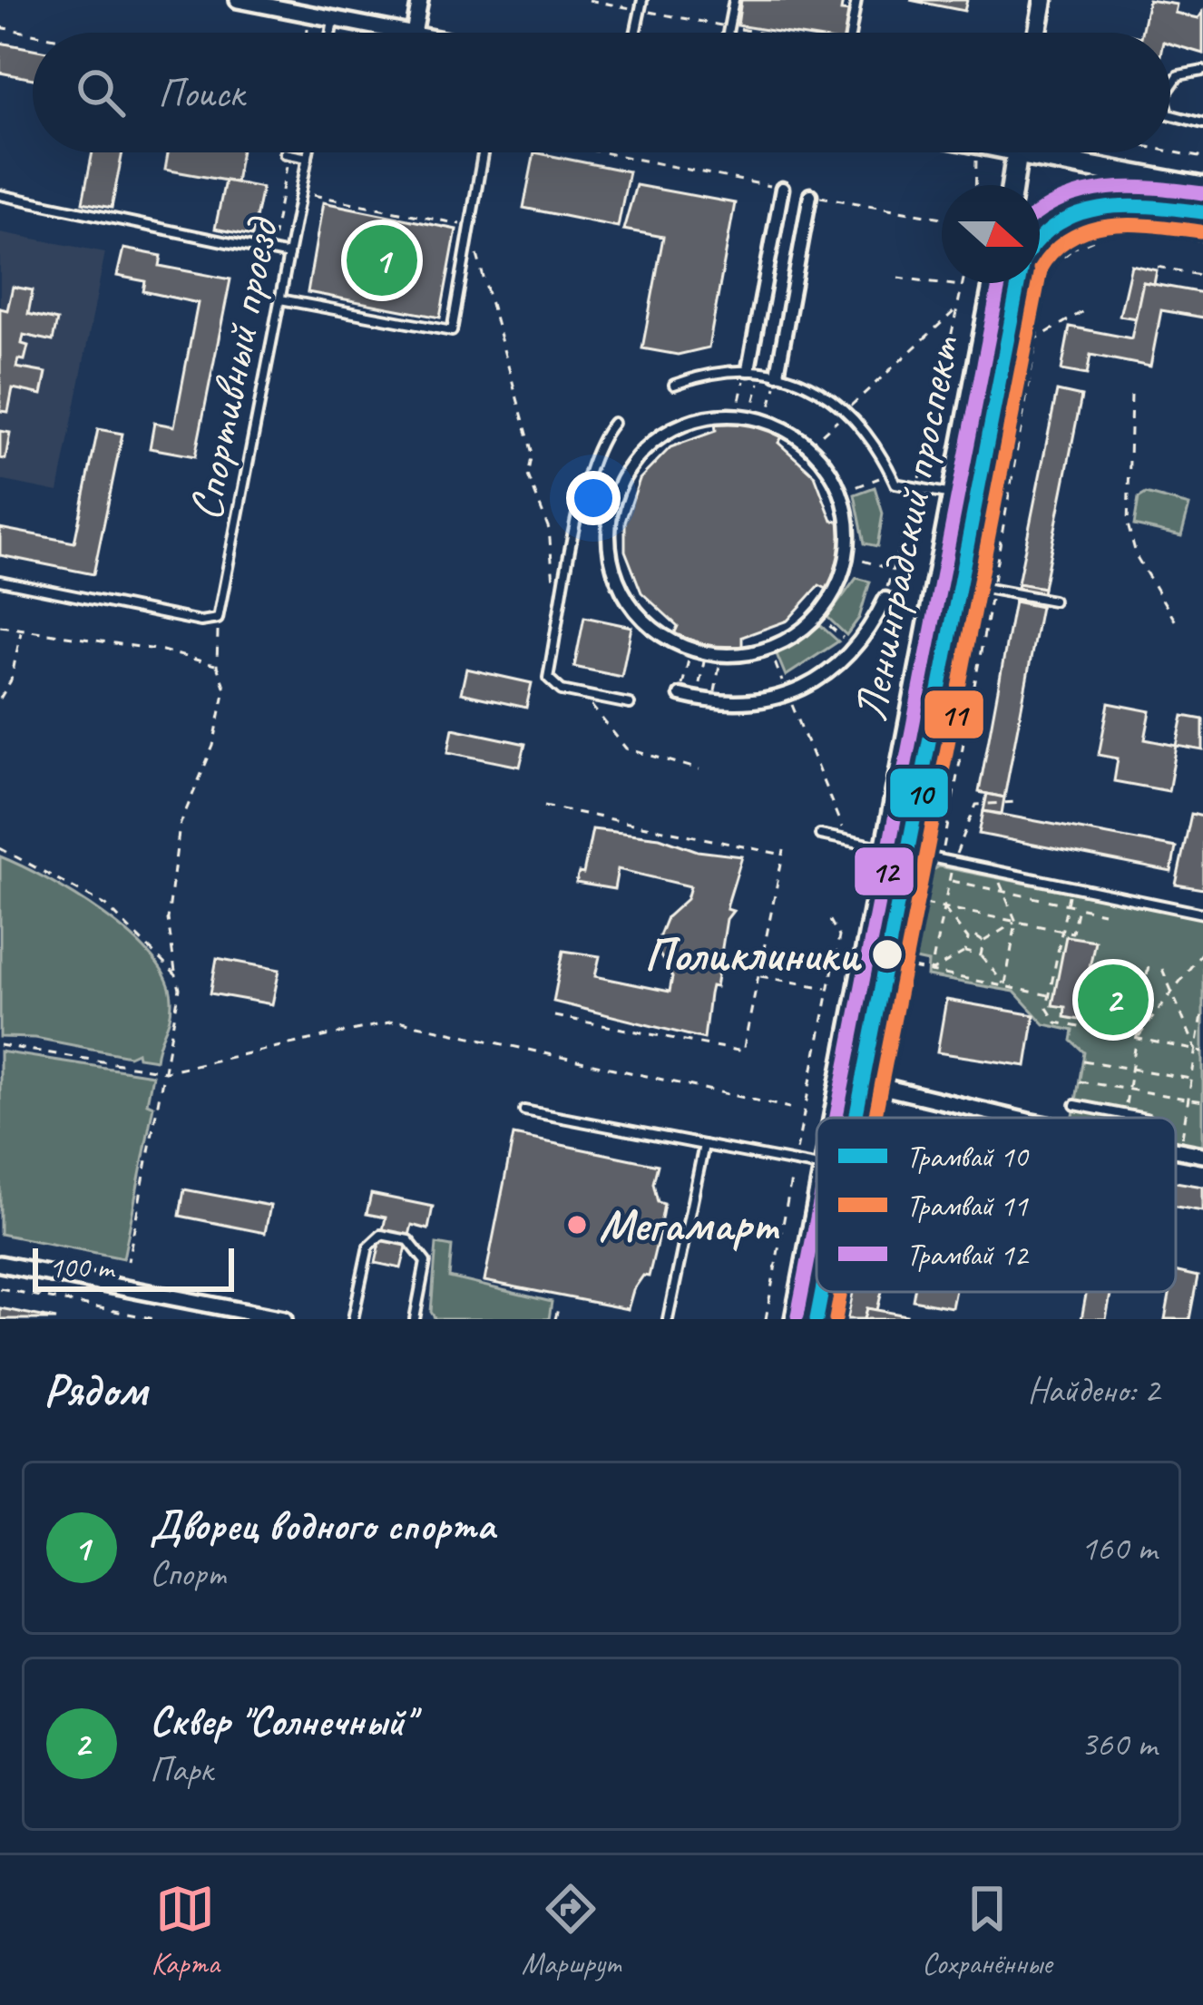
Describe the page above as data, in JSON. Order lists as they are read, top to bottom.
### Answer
{
  "streets": {
    "main road": ["Ленинградский проспект"],
    "lane": ["Спортивный проезд"]
  },
  "places": ["Поликлиники", "Мегамарт"],
  "lines": ["tram line 12", "tram line 10", "tram line 11"],
  "legend": ["Трамвай 10", "Трамвай 11", "Трамвай 12"],
  "scale_bar": "100 m",
  "north": "right",
  "page": {
    "search": "Поиск",
    "pins": ["1", "2"],
    "scale": "100 m",
    "heading": ["Рядом", "Найдено: 2"],
    "list": [
      {
        "mark": "1",
        "name": "Дворец водного спорта",
        "note": "Спорт",
        "value": "160 m"
      },
      {
        "mark": "2",
        "name": "Сквер \"Солнечный\"",
        "note": "Парк",
        "value": "360 m"
      }
    ],
    "nav": ["Карта", "Маршрут", "Сохранённые"]
  }
}
